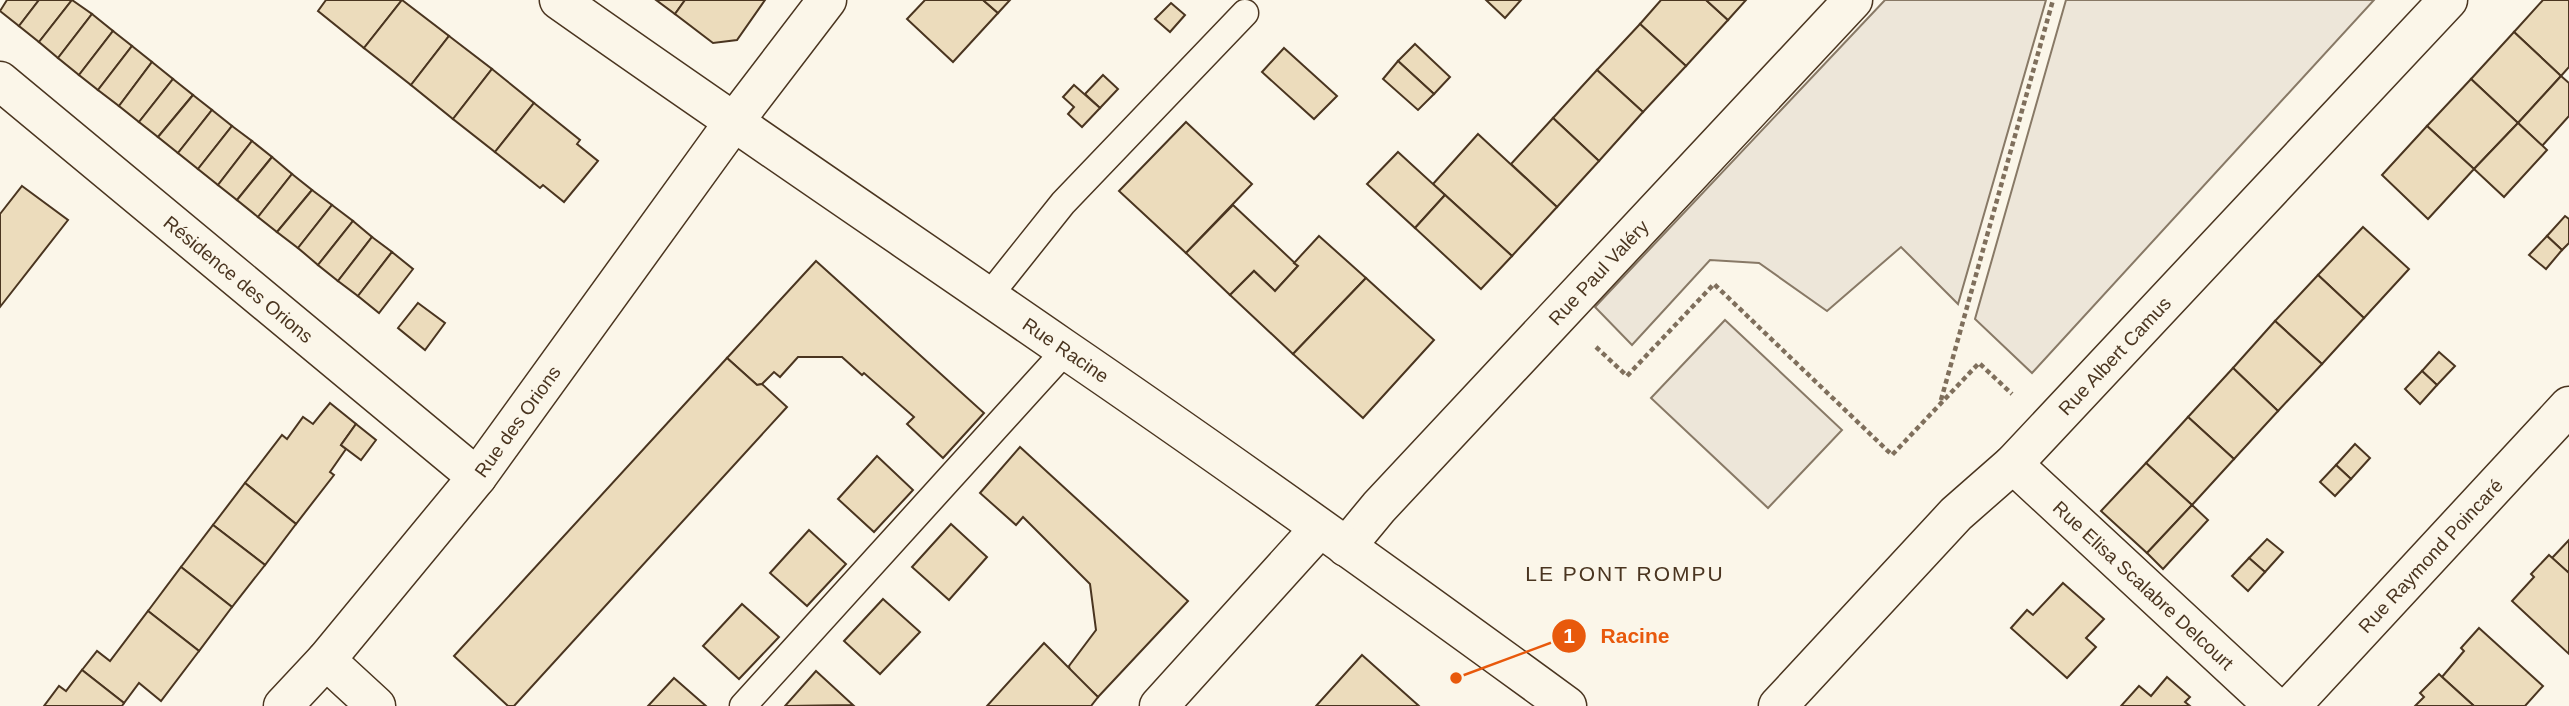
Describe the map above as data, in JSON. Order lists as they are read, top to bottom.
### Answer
{
  "streets": {
    "street": [
      "Rue Paul Valéry",
      "Résidence des Orions",
      "Rue Racine",
      "Rue Albert Camus",
      "Rue des Orions",
      "Rue Raymond Poincaré",
      "Rue Elisa Scalabre Delcourt"
    ]
  },
  "crossings": [
    ["Rue Paul Valéry", "Rue Racine"],
    ["Résidence des Orions", "Rue des Orions"],
    ["Rue Racine", "Rue des Orions"],
    ["Rue Albert Camus", "Rue Elisa Scalabre Delcourt"]
  ],
  "districts": ["LE PONT ROMPU"],
  "places": ["Racine"]
}
